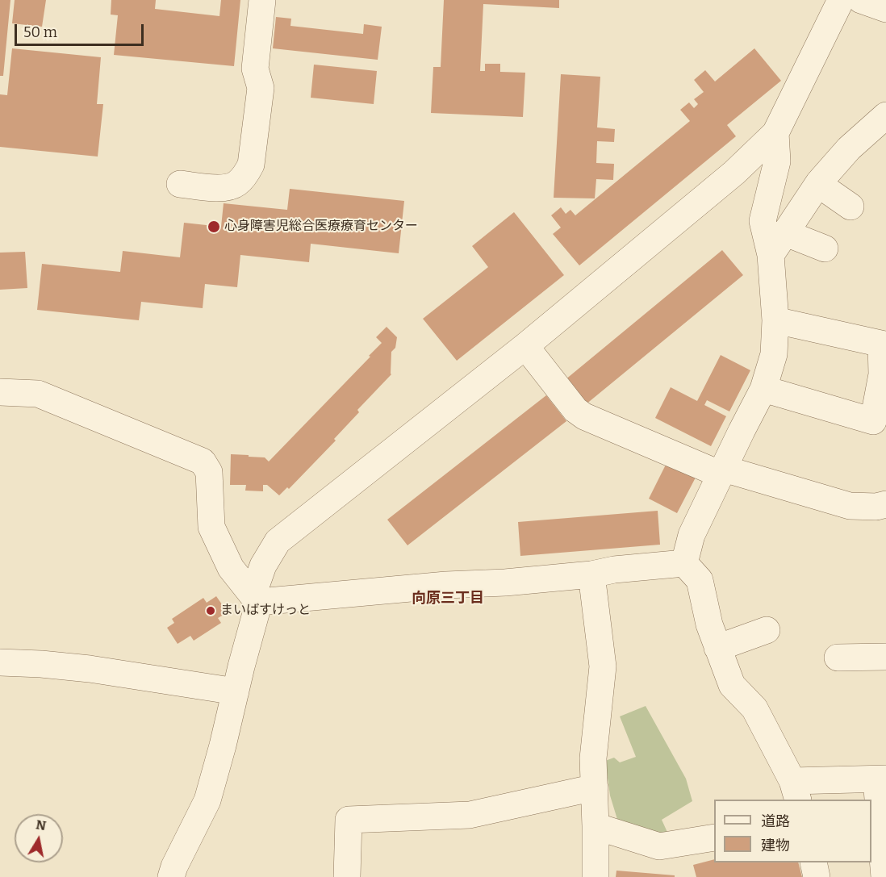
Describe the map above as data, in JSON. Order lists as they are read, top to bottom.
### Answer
{
  "districts": ["向原三丁目"],
  "places": ["心身障害児総合医療療育センター", "まいばすけっと"],
  "legend": ["道路", "建物"],
  "scale_bar": "50 m",
  "north": "top"
}
